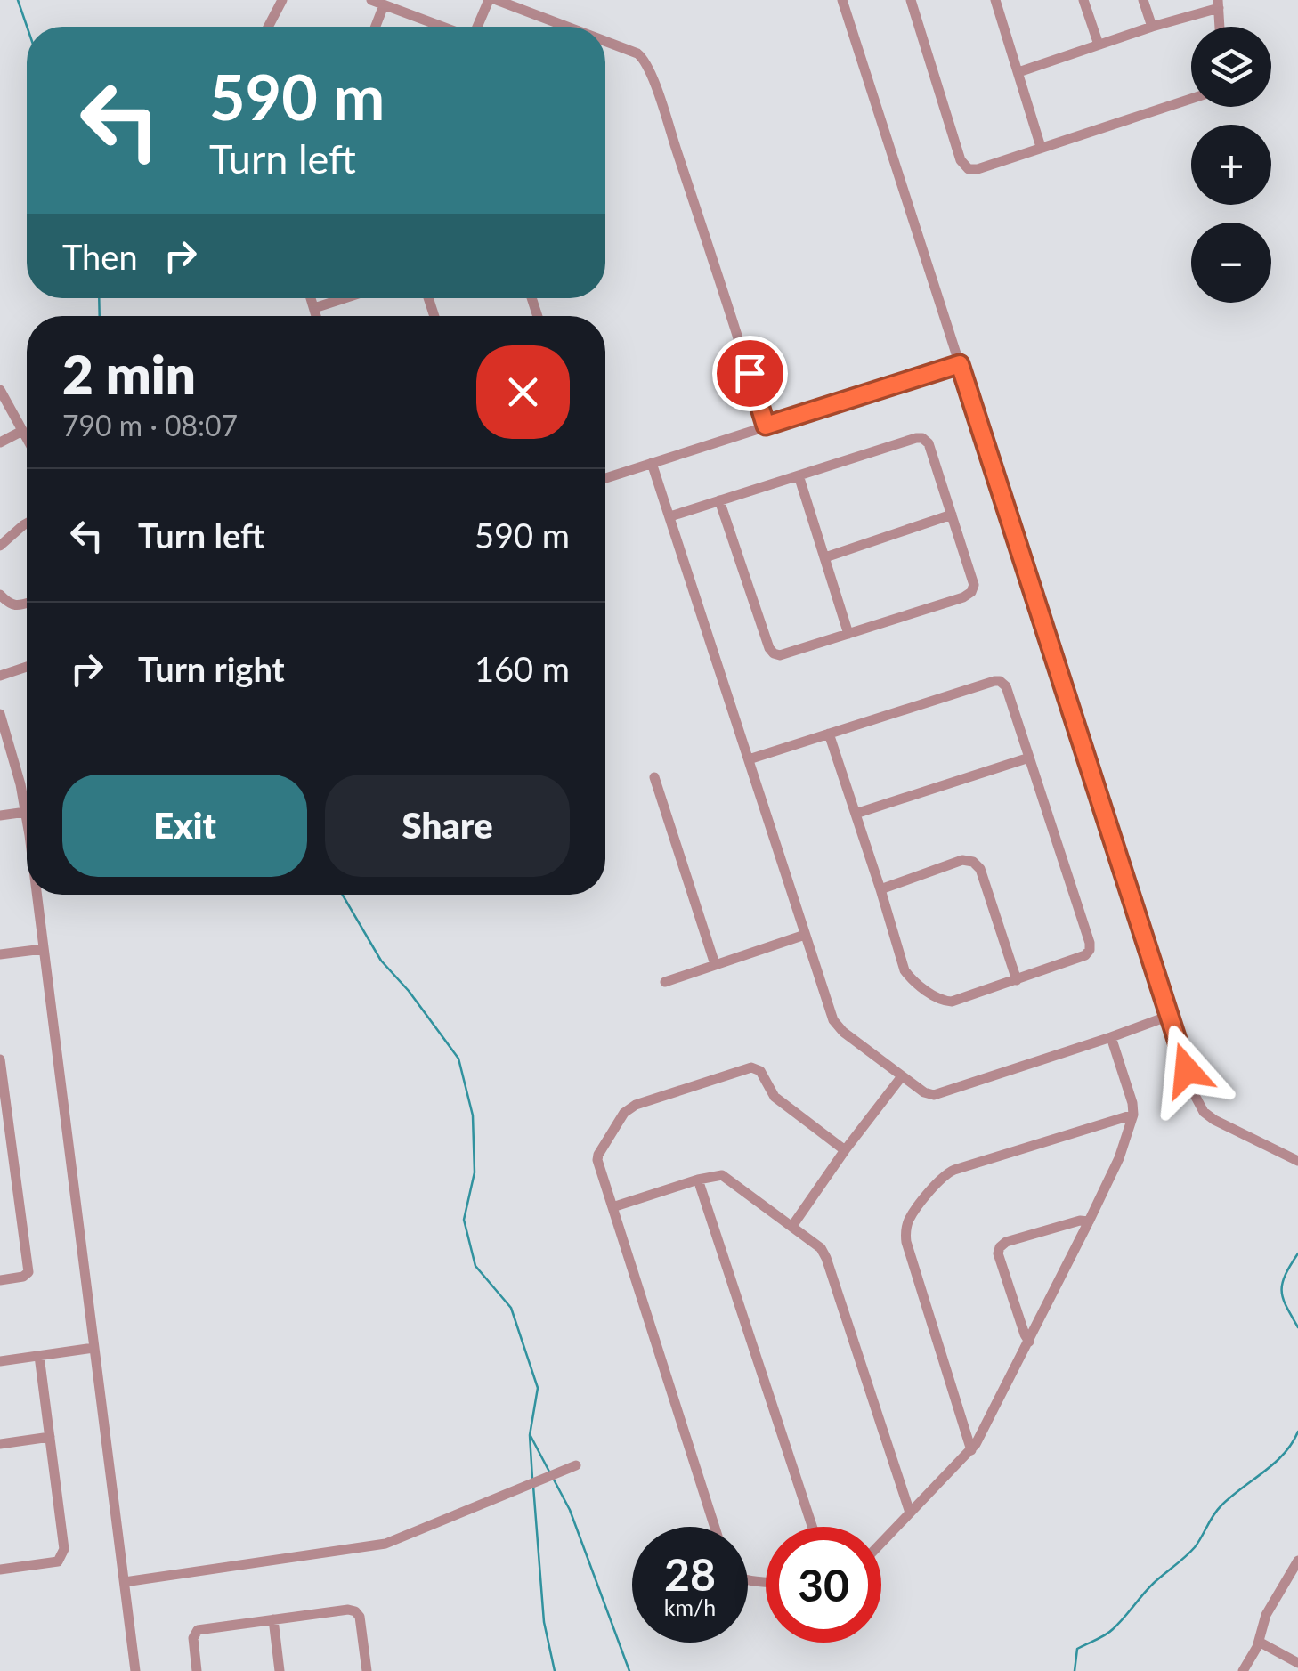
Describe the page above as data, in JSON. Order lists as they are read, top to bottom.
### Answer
{
  "page": {
    "map_buttons": ["+", "−"],
    "turn": ["590 m", "Turn left"],
    "then": "Then",
    "heading": ["2 min", "790 m · 08:07"],
    "list": [
      {
        "name": "Turn left",
        "value": "590 m"
      },
      {
        "name": "Turn right",
        "value": "160 m"
      }
    ],
    "buttons": ["Exit", "Share"],
    "speed": "28 km/h",
    "limit": "30"
  }
}
